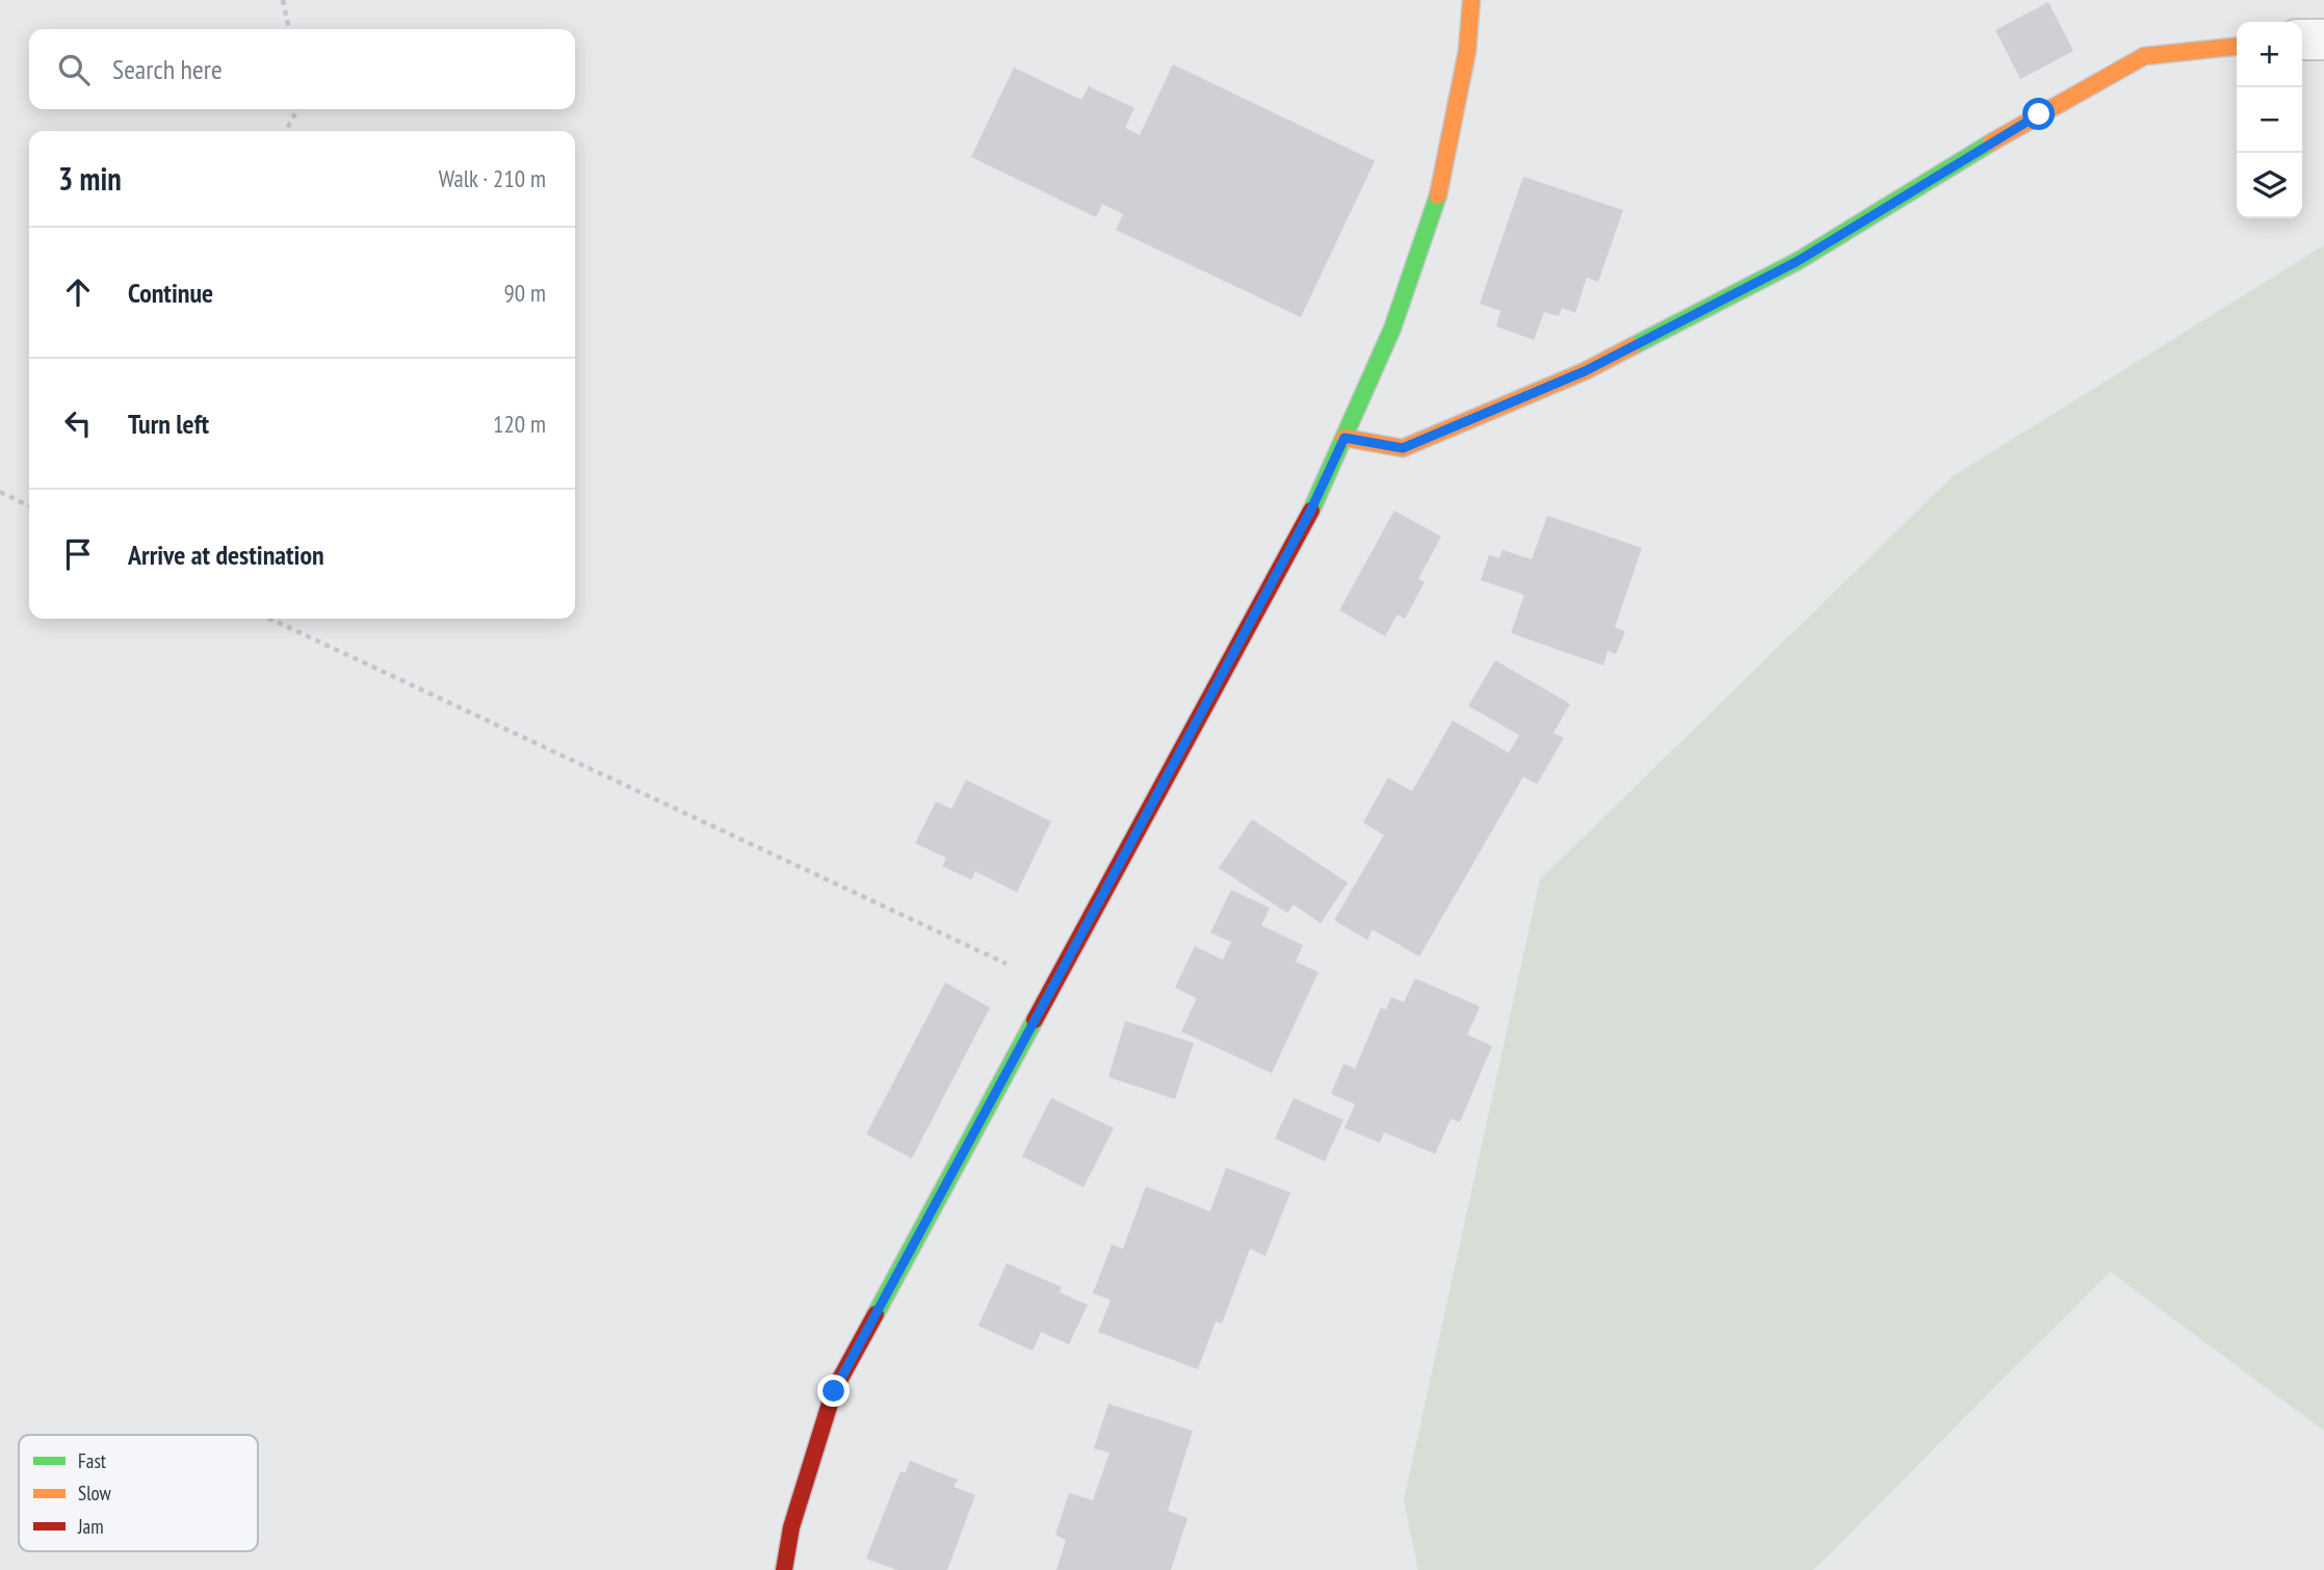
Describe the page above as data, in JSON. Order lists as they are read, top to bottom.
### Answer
{
  "legend": ["Fast", "Slow", "Jam"],
  "page": {
    "map_buttons": ["+", "−"],
    "search": "Search here",
    "heading": ["3 min", "Walk · 210 m"],
    "list": [
      ["Continue", "90 m"],
      ["Turn left", "120 m"],
      "Arrive at destination"
    ]
  }
}
